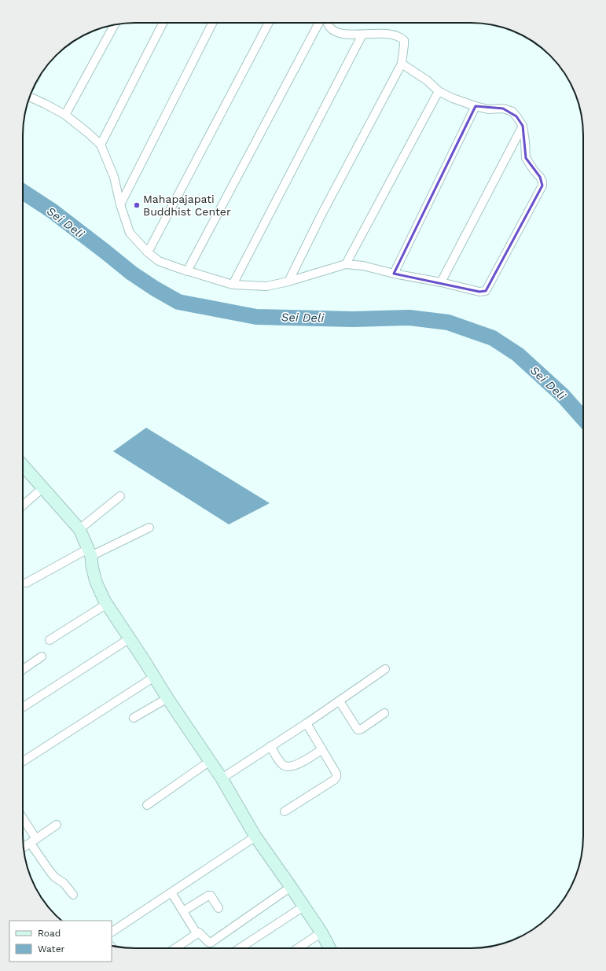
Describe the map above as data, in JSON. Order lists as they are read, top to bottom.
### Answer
{
  "water": ["Sei Deli"],
  "places": ["Mahapajapati Buddhist Center"],
  "legend": ["Road", "Water"]
}
